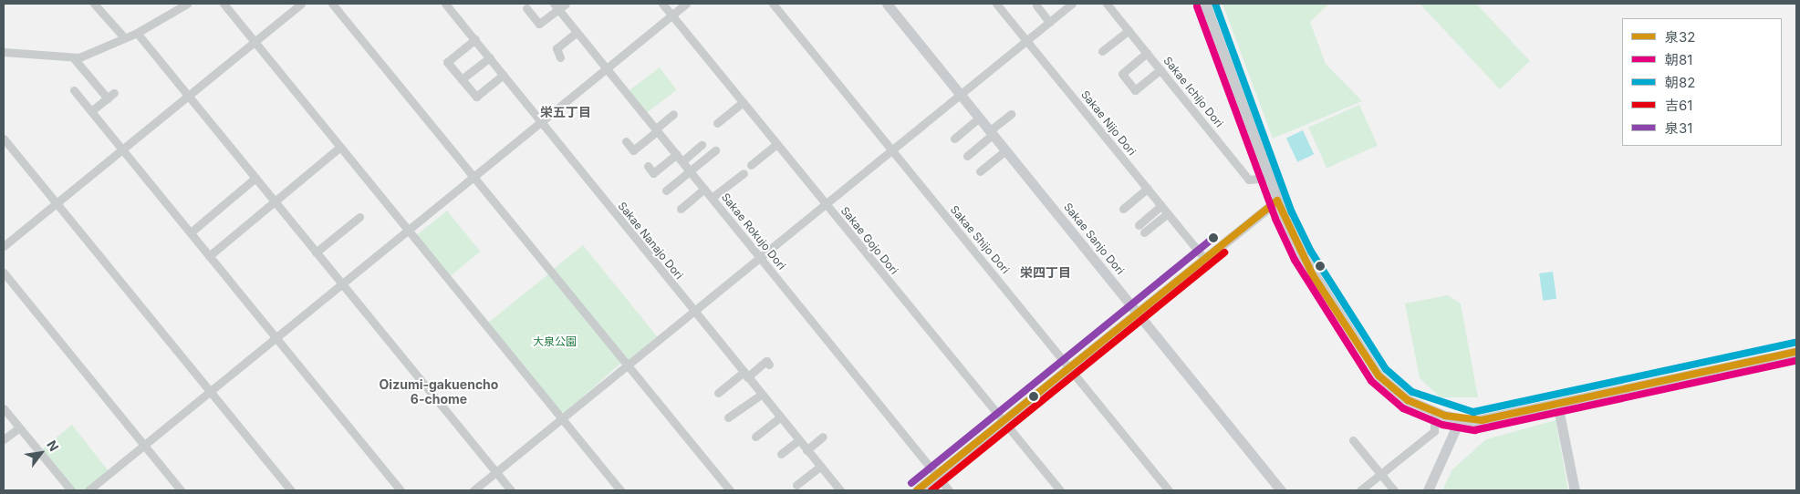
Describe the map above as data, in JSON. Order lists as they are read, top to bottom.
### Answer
{
  "streets": {
    "street": [
      "Sakae Ichijo Dori",
      "Sakae Nijo Dori",
      "Sakae Rokujo Dori",
      "Sakae Sanjo Dori",
      "Sakae Shijo Dori",
      "Sakae Nanajo Dori",
      "Sakae Gojo Dori"
    ]
  },
  "districts": ["栄五丁目", "栄四丁目", "Oizumi-gakuencho 6-chome"],
  "parks": ["大泉公園"],
  "lines": [
    "transit line 朝82",
    "transit line 朝81",
    "transit line 泉32",
    "transit line 泉31",
    "transit line 吉61"
  ],
  "legend": [
    "泉32",
    "朝81",
    "朝82",
    "吉61",
    "泉31"
  ],
  "north": "top right"
}
